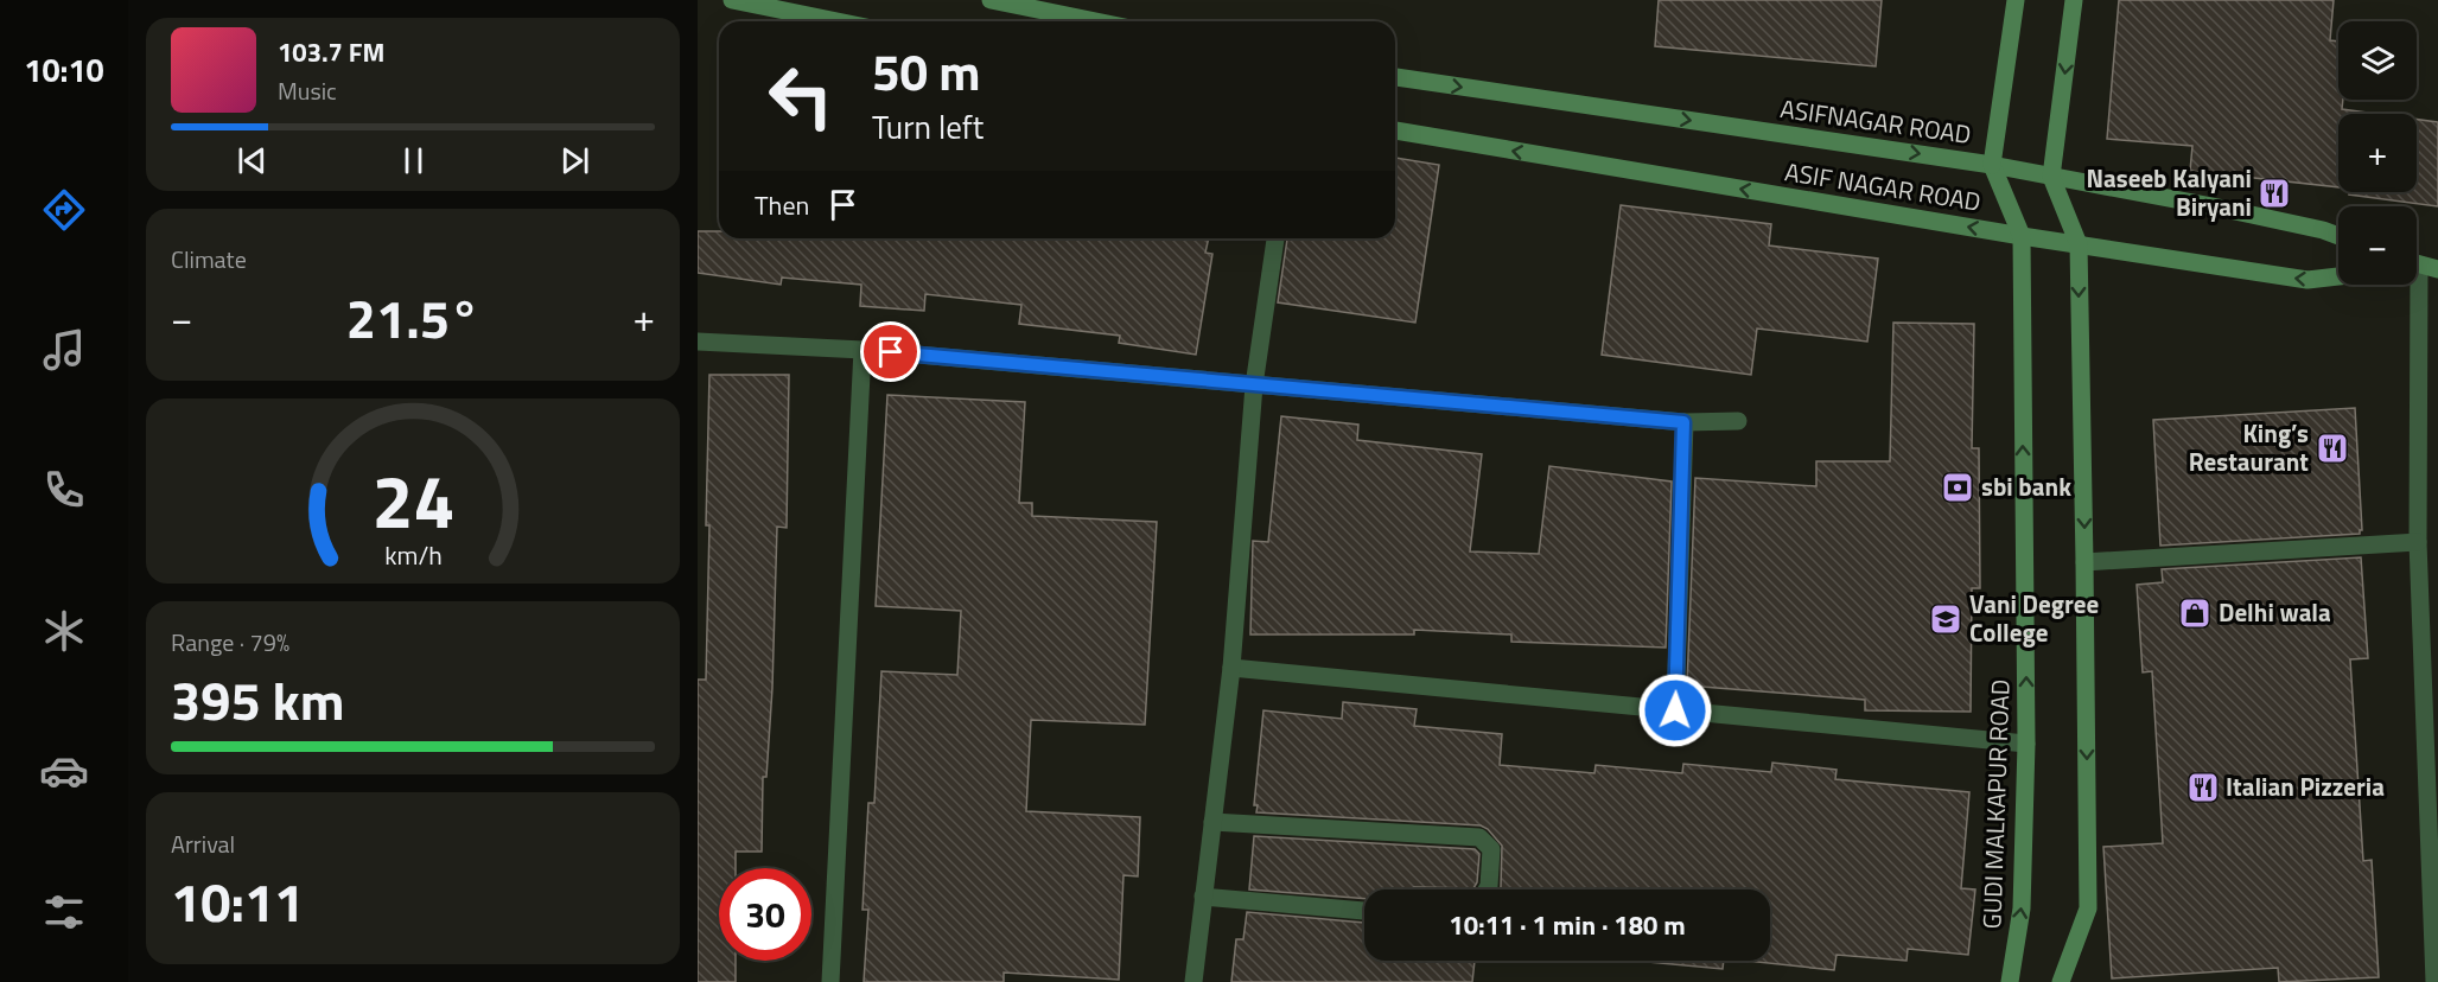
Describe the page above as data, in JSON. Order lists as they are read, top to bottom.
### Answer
{
  "streets": {
    "main road": ["ASIFNAGAR ROAD", "ASIF NAGAR ROAD", "GUDI MALKAPUR ROAD"]
  },
  "crossings": [
    ["ASIFNAGAR ROAD", "GUDI MALKAPUR ROAD"],
    ["ASIF NAGAR ROAD", "GUDI MALKAPUR ROAD"]
  ],
  "one_way": ["ASIFNAGAR ROAD", "ASIF NAGAR ROAD"],
  "places": {
    "restaurant": ["Naseeb Kalyani Biryani", "King’s Restaurant", "Italian Pizzeria"],
    "bank": ["sbi bank"],
    "shop": ["Delhi wala"],
    "school or university": ["Vani Degree College"]
  },
  "page": {
    "tabs": "10:10",
    "map_buttons": ["+", "−"],
    "turn": ["50 m", "Turn left"],
    "song": ["103.7 FM", "Music"],
    "then": "Then",
    "tile": [
      "Climate",
      ["Range · 79%", "395 km"],
      ["Arrival", "10:11"]
    ],
    "heat": ["−", "21.5°", "+"],
    "limit": "30",
    "trip": "10:11 · 1 min · 180 m",
    "gauge": ["24", "km/h"]
  }
}
